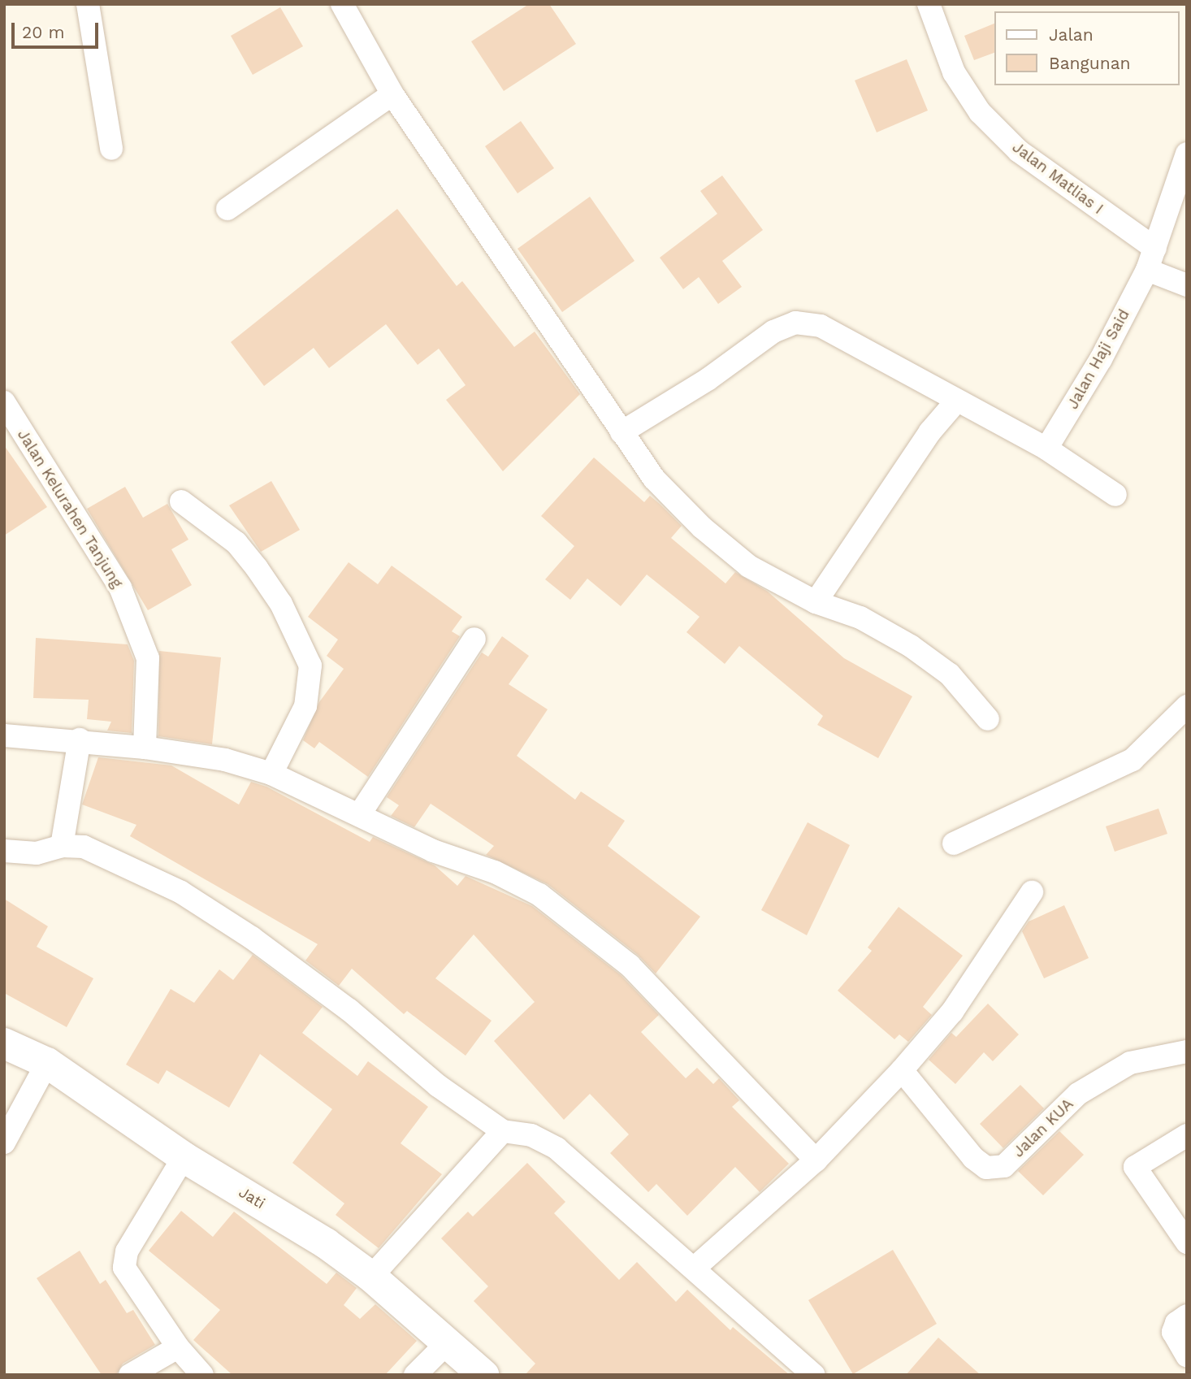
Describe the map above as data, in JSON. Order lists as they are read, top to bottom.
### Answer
{
  "streets": {
    "street": [
      "Jalan Matlias I",
      "Jalan Haji Said",
      "Jalan Kelurahen Tanjung",
      "Jalan KUA",
      "Jati"
    ]
  },
  "crossings": [
    ["Jalan Matlias I", "Jalan Haji Said"]
  ],
  "legend": ["Jalan", "Bangunan"],
  "scale_bar": "20 m"
}
